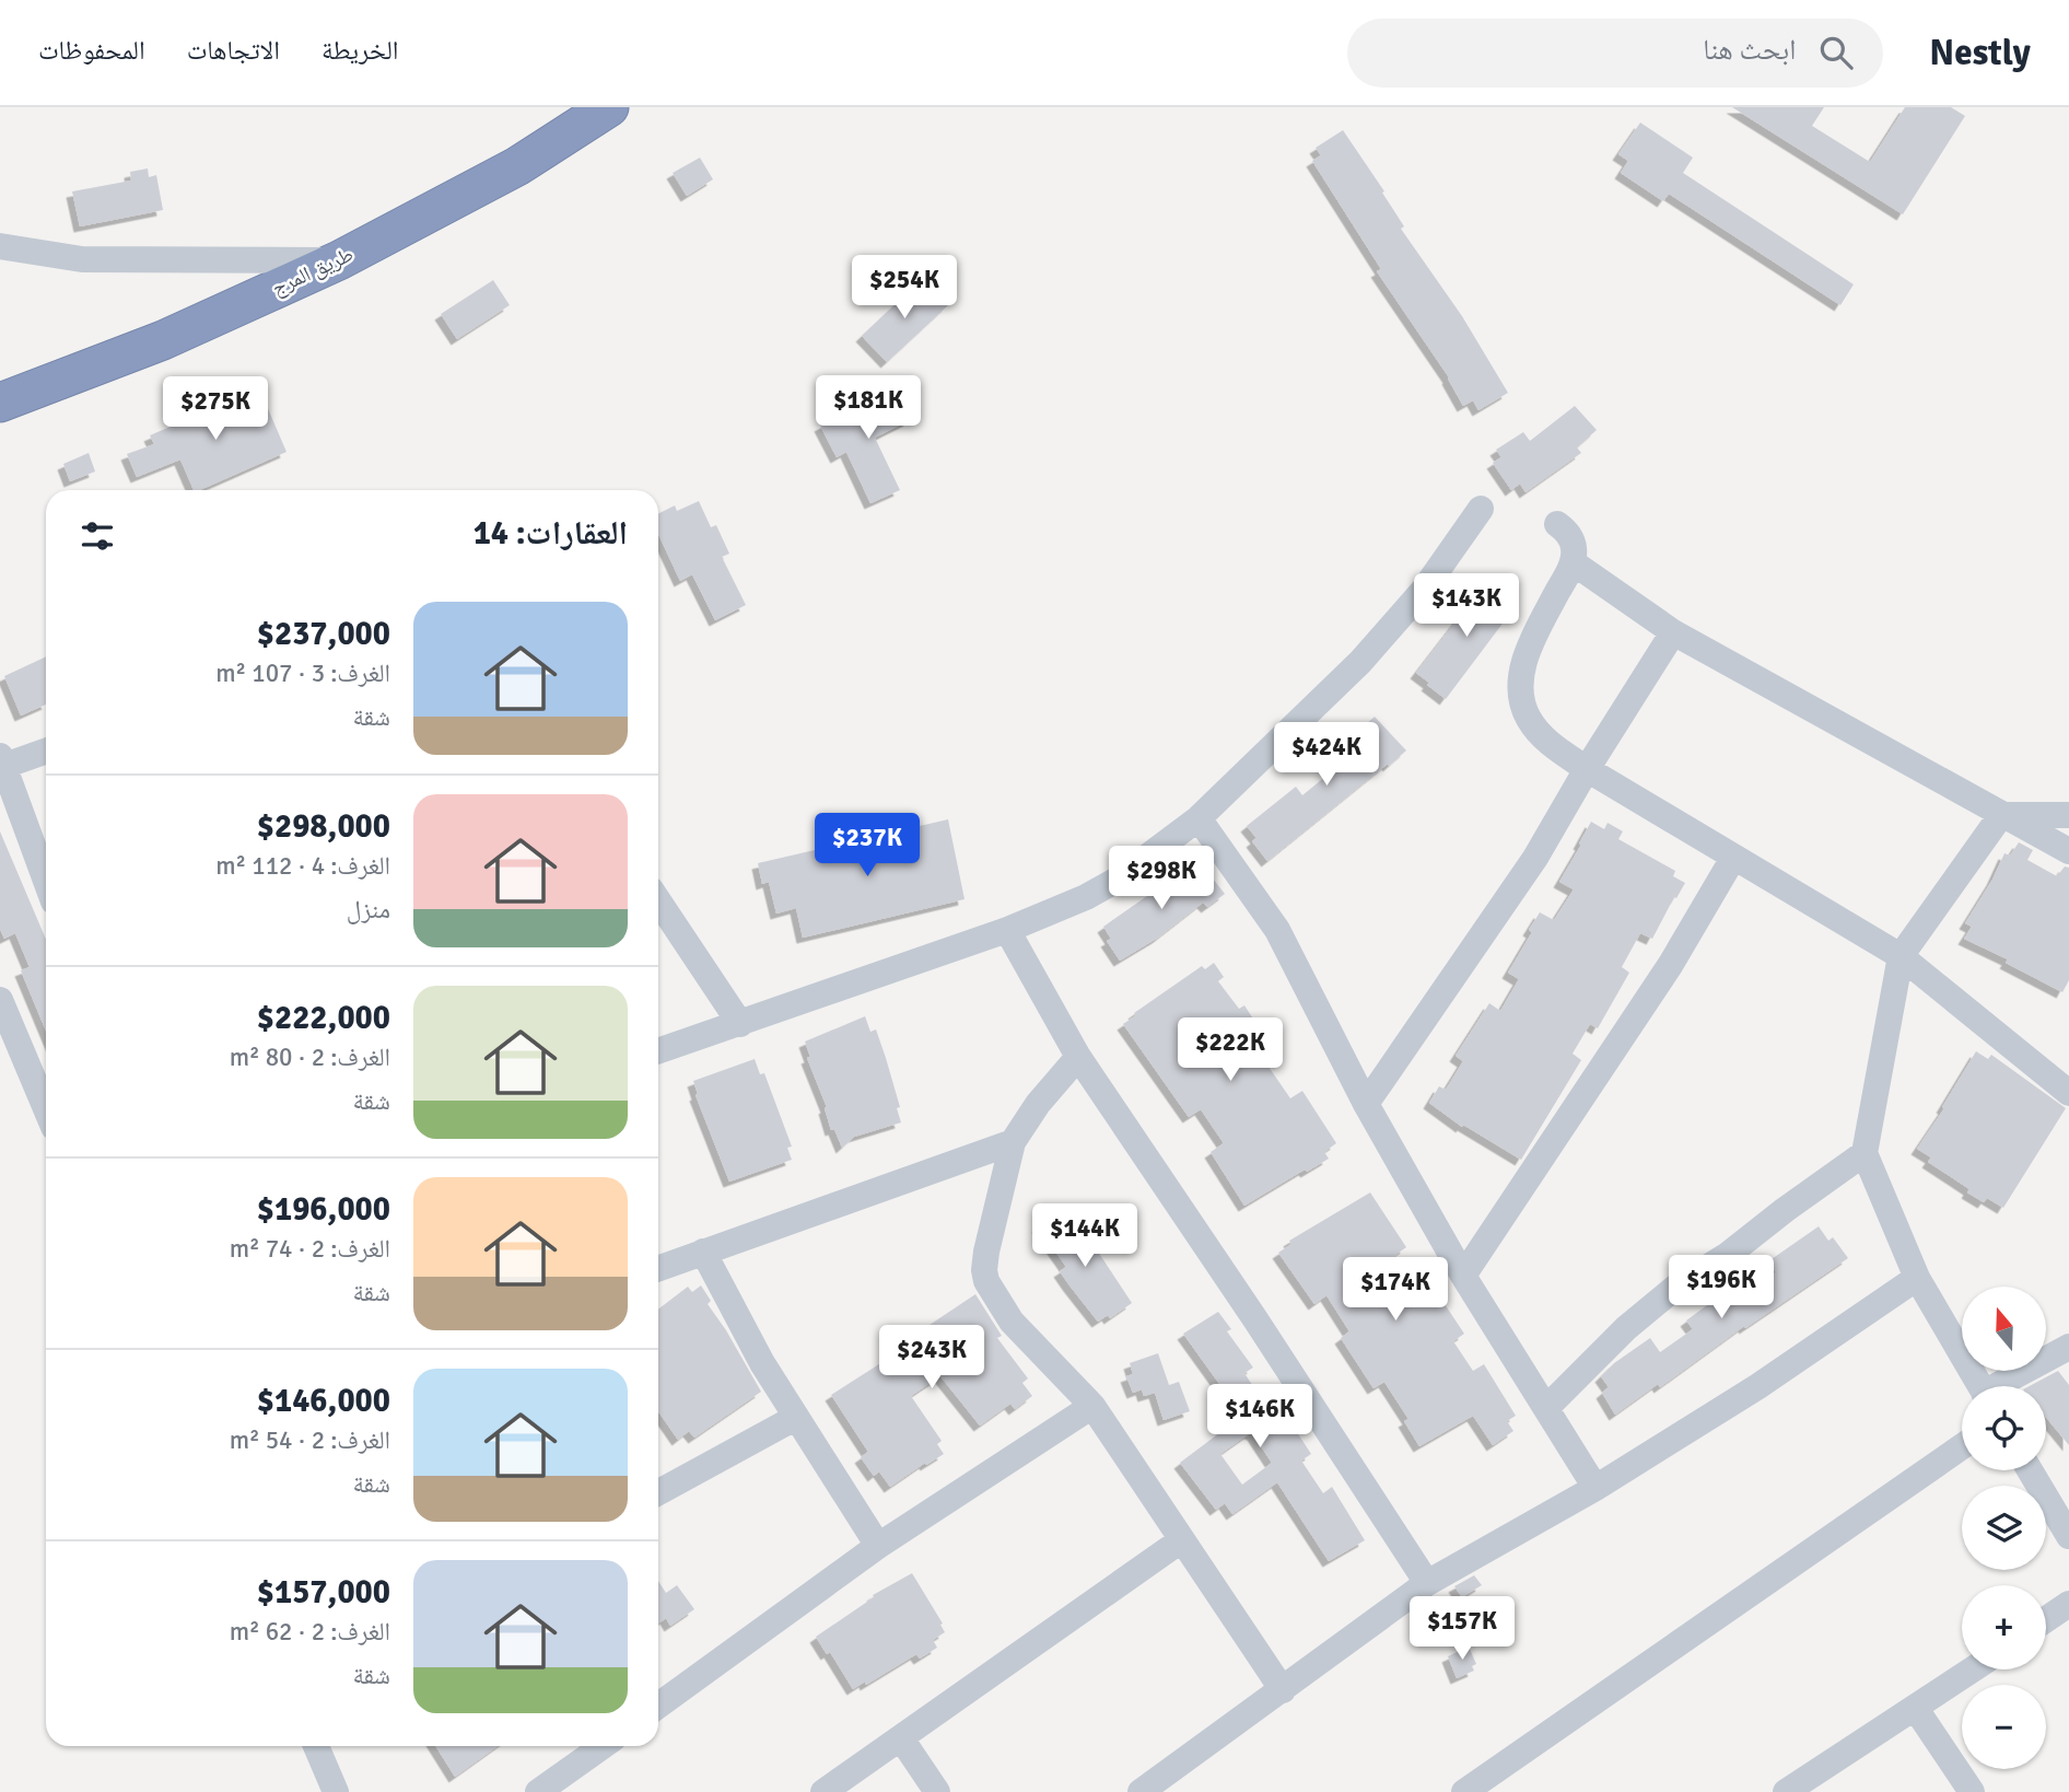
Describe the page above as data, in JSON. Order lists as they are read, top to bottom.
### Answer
{
  "streets": {
    "highway": ["طريق المرج"]
  },
  "north": "top",
  "page": {
    "header": "Nestly",
    "search": "ابحث هنا",
    "nav": ["الخريطة", "الاتجاهات", "المحفوظات"],
    "price": [
      "$254K",
      "$181K",
      "$275K",
      "$143K",
      "$424K",
      "$237K",
      "$298K",
      "$222K",
      "$144K",
      "$196K",
      "$174K",
      "$243K",
      "$146K",
      "$157K"
    ],
    "heading": "العقارات: 14",
    "list": [
      {
        "name": "$237,000",
        "note": "الغرف: 3 · 107 m² · شقة"
      },
      {
        "name": "$298,000",
        "note": "الغرف: 4 · 112 m² · منزل"
      },
      {
        "name": "$222,000",
        "note": "الغرف: 2 · 80 m² · شقة"
      },
      {
        "name": "$196,000",
        "note": "الغرف: 2 · 74 m² · شقة"
      },
      {
        "name": "$146,000",
        "note": "الغرف: 2 · 54 m² · شقة"
      },
      {
        "name": "$157,000",
        "note": "الغرف: 2 · 62 m² · شقة"
      }
    ],
    "map_buttons": ["+", "−"]
  }
}
